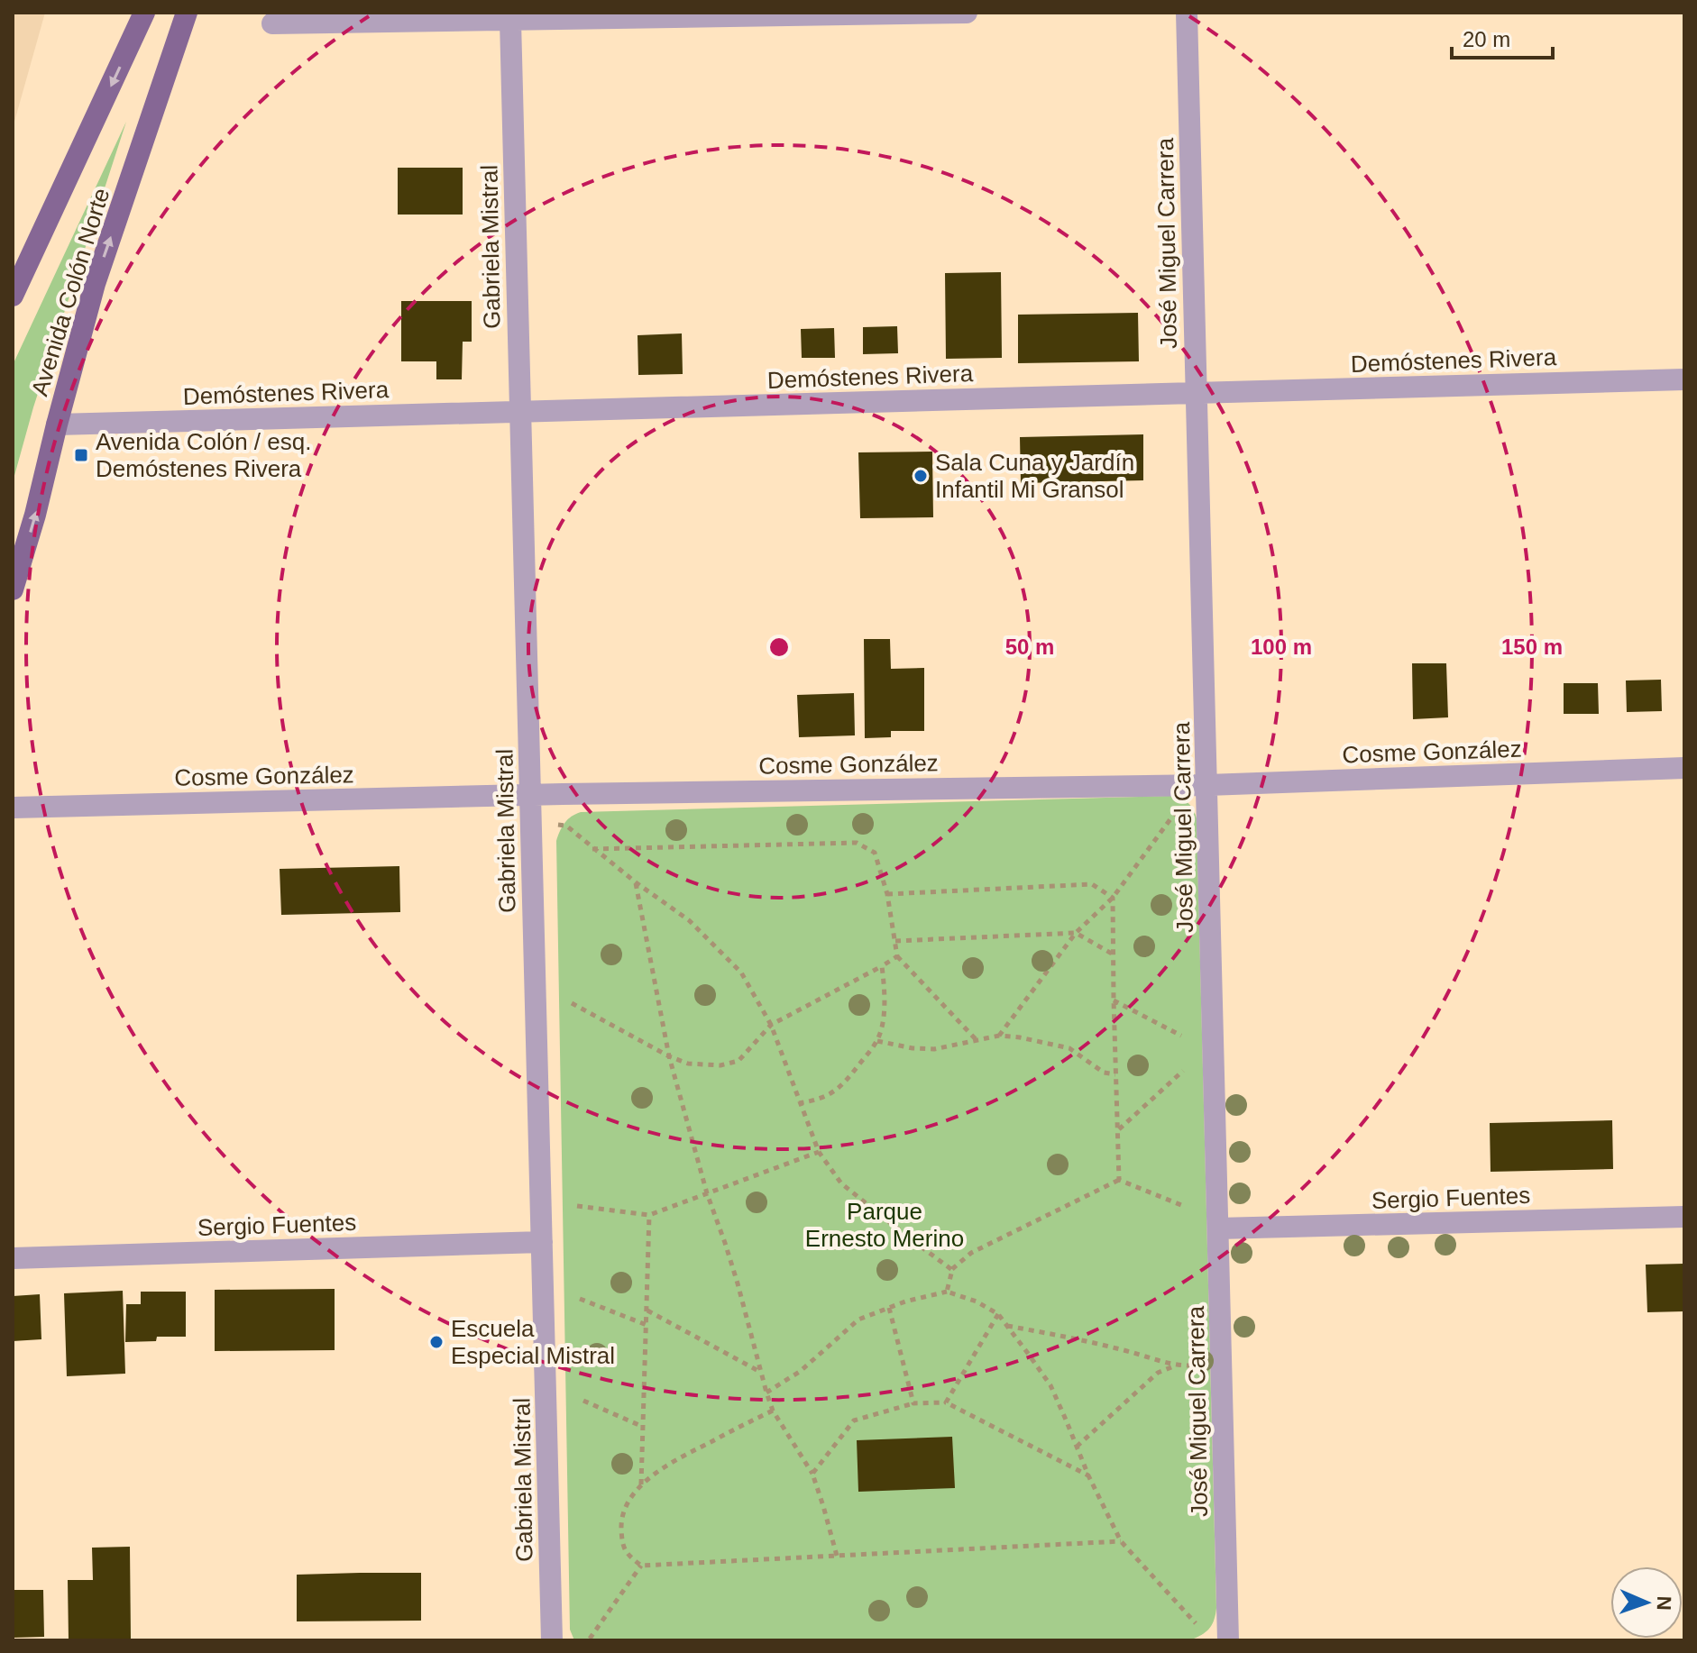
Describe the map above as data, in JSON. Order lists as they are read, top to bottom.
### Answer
{
  "streets": {
    "main road": ["Avenida Colón Norte"],
    "street": [
      "José Miguel Carrera",
      "Gabriela Mistral",
      "Demóstenes Rivera",
      "Cosme González",
      "Sergio Fuentes"
    ]
  },
  "crossings": [
    ["José Miguel Carrera", "Demóstenes Rivera"],
    ["José Miguel Carrera", "Cosme González"],
    ["José Miguel Carrera", "Sergio Fuentes"],
    ["Gabriela Mistral", "Demóstenes Rivera"],
    ["Gabriela Mistral", "Cosme González"],
    ["Gabriela Mistral", "Sergio Fuentes"],
    ["Avenida Colón Norte", "Demóstenes Rivera"]
  ],
  "parks": ["Parque Ernesto Merino"],
  "places": {
    "transit": ["Avenida Colón / esq. Demóstenes Rivera"],
    "other": ["Sala Cuna y Jardín Infantil Mi Gransol", "Escuela Especial Mistral"]
  },
  "scale_bar": "20 m",
  "north": "right",
  "rings": ["50 m", "100 m", "150 m"]
}
